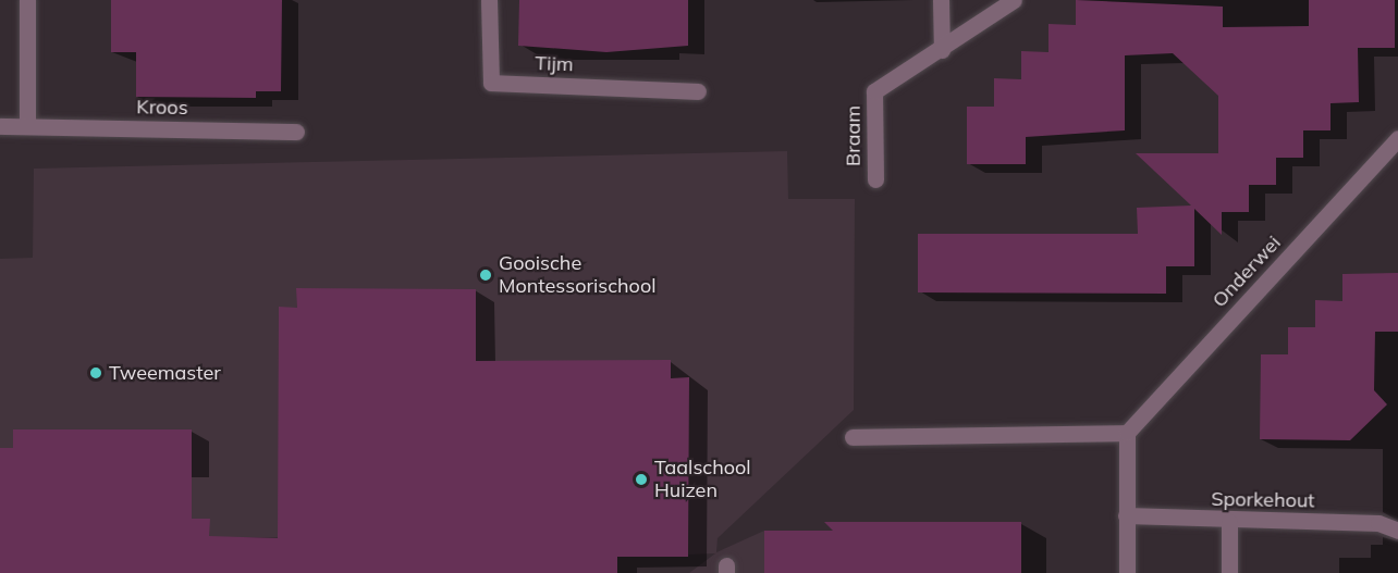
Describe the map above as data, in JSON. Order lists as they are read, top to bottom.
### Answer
{
  "streets": {
    "street": [
      "Tijm",
      "Kroos",
      "Braam",
      "Onderwei",
      "Sporkehout"
    ]
  },
  "places": ["Gooische Montessorischool", "Tweemaster", "Taalschool Huizen"]
}
